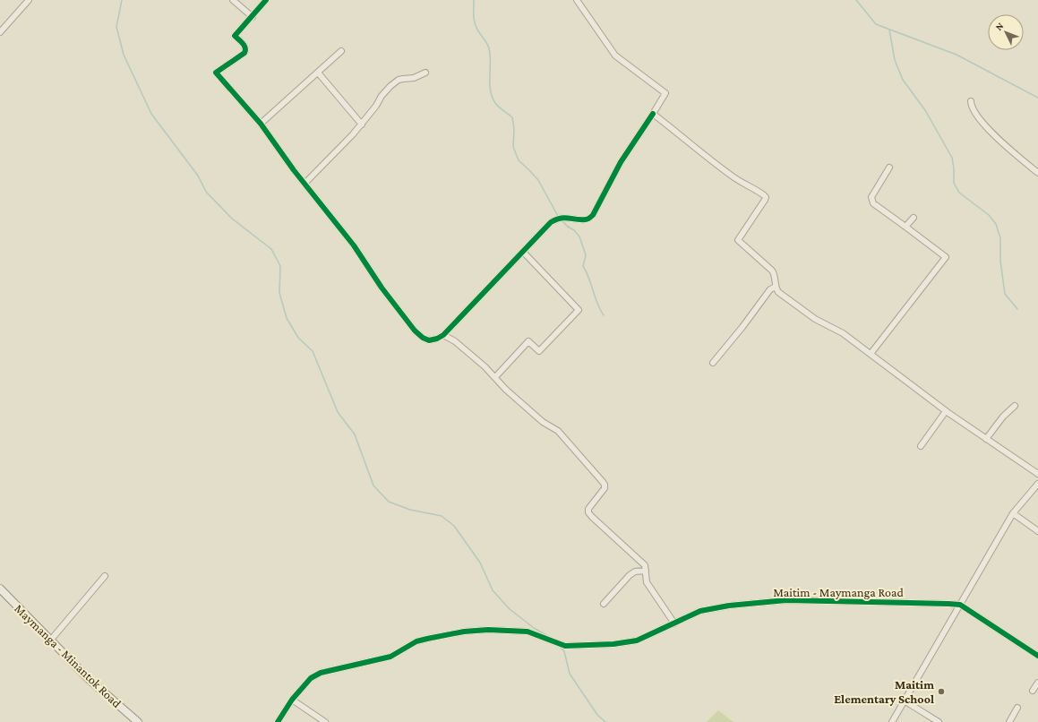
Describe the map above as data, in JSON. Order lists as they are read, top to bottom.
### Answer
{
  "streets": {
    "street": ["Maitim - Maymanga Road", "Maymanga - Minantok Road"]
  },
  "places": ["Maitim Elementary School"],
  "north": "top left"
}
